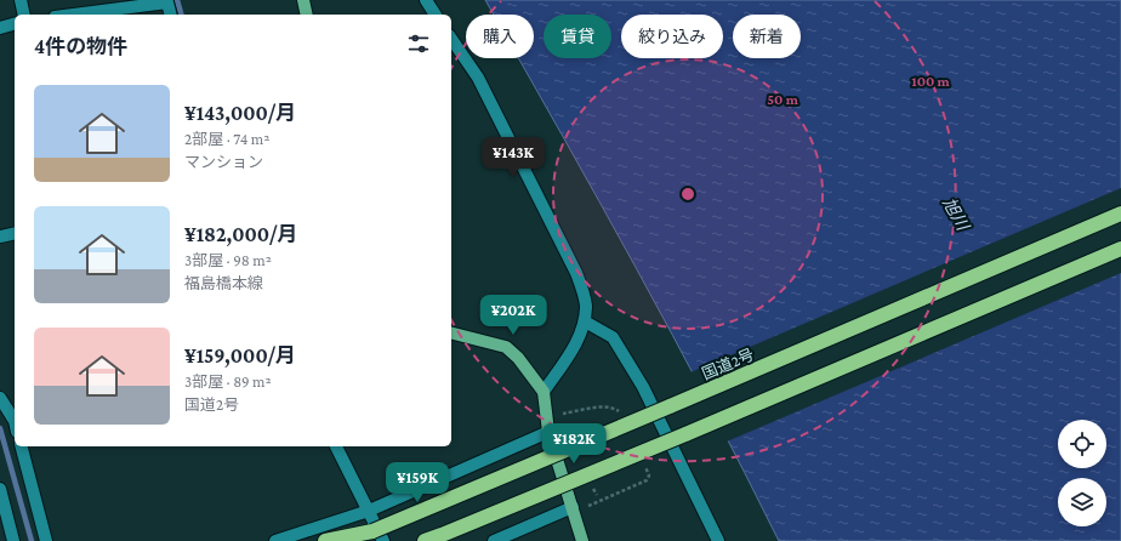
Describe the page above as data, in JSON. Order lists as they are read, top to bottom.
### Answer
{
  "streets": {
    "highway": ["国道2号"]
  },
  "water": ["旭川"],
  "page": {
    "chip": [
      "購入",
      "賃貸",
      "絞り込み",
      "新着"
    ],
    "heading": "4件の物件",
    "list": [
      {
        "name": "¥143,000/月",
        "note": "2部屋 · 74 m² · マンション"
      },
      {
        "name": "¥182,000/月",
        "note": "3部屋 · 98 m² · 福島橋本線"
      },
      {
        "name": "¥159,000/月",
        "note": "3部屋 · 89 m² · 国道2号"
      }
    ],
    "price": [
      "¥143K",
      "¥202K",
      "¥182K",
      "¥159K"
    ]
  },
  "rings": ["100 m", "50 m"]
}
